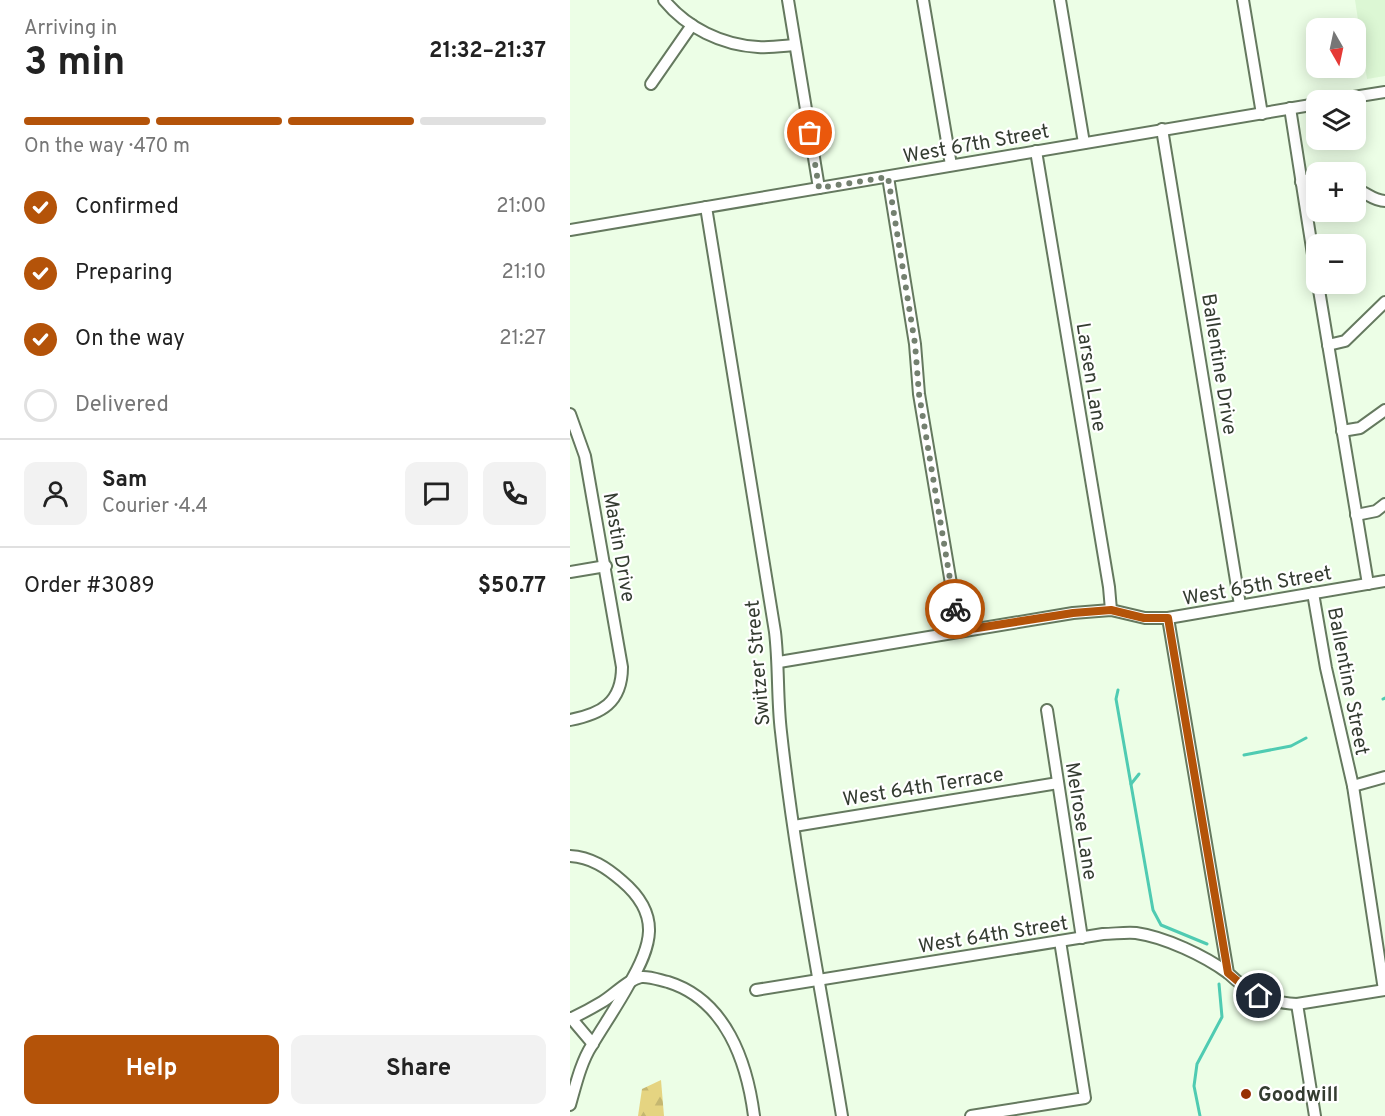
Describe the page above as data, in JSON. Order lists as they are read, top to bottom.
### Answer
{
  "streets": {
    "street": [
      "West 67th Street",
      "Ballentine Drive",
      "Larsen Lane",
      "Mastin Drive",
      "West 65th Street",
      "Switzer Street",
      "Ballentine Street",
      "West 64th Terrace",
      "Melrose Lane",
      "West 64th Street"
    ]
  },
  "crossings": [
    ["West 67th Street", "Ballentine Drive"],
    ["West 67th Street", "Larsen Lane"],
    ["West 67th Street", "Switzer Street"],
    ["Ballentine Drive", "West 65th Street"],
    ["Larsen Lane", "West 65th Street"],
    ["West 65th Street", "Switzer Street"],
    ["West 65th Street", "Ballentine Street"],
    ["Switzer Street", "West 64th Terrace"],
    ["Switzer Street", "West 64th Street"],
    ["West 64th Terrace", "Melrose Lane"],
    ["Melrose Lane", "West 64th Street"]
  ],
  "places": ["Goodwill"],
  "north": "bottom",
  "page": {
    "heading": ["3 min", "Arriving in", "21:32–21:37"],
    "panel": [
      "Sam",
      "Courier · 4.4",
      "Order #3089",
      "$50.77"
    ],
    "map_buttons": ["+", "−"],
    "bar": "On the way · 470 m",
    "list": [
      ["Confirmed", "21:00"],
      ["Preparing", "21:10"],
      ["On the way", "21:27"],
      "Delivered"
    ],
    "buttons": ["Help", "Share"]
  }
}
